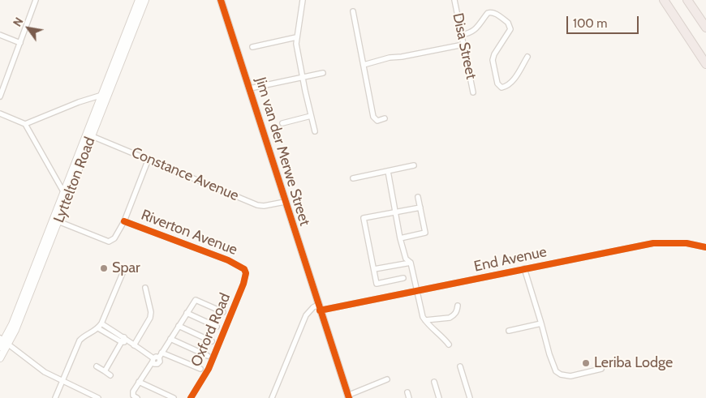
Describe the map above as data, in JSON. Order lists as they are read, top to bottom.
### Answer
{
  "streets": {
    "main road": ["Jim van der Merwe Street", "Lyttelton Road"],
    "street": [
      "Disa Street",
      "Constance Avenue",
      "Riverton Avenue",
      "End Avenue",
      "Oxford Road"
    ]
  },
  "crossings": [
    ["Jim van der Merwe Street", "Constance Avenue"],
    ["Jim van der Merwe Street", "End Avenue"],
    ["Constance Avenue", "Lyttelton Road"],
    ["Riverton Avenue", "Oxford Road"]
  ],
  "places": ["Spar", "Leriba Lodge"],
  "scale_bar": "100 m",
  "north": "top left"
}
